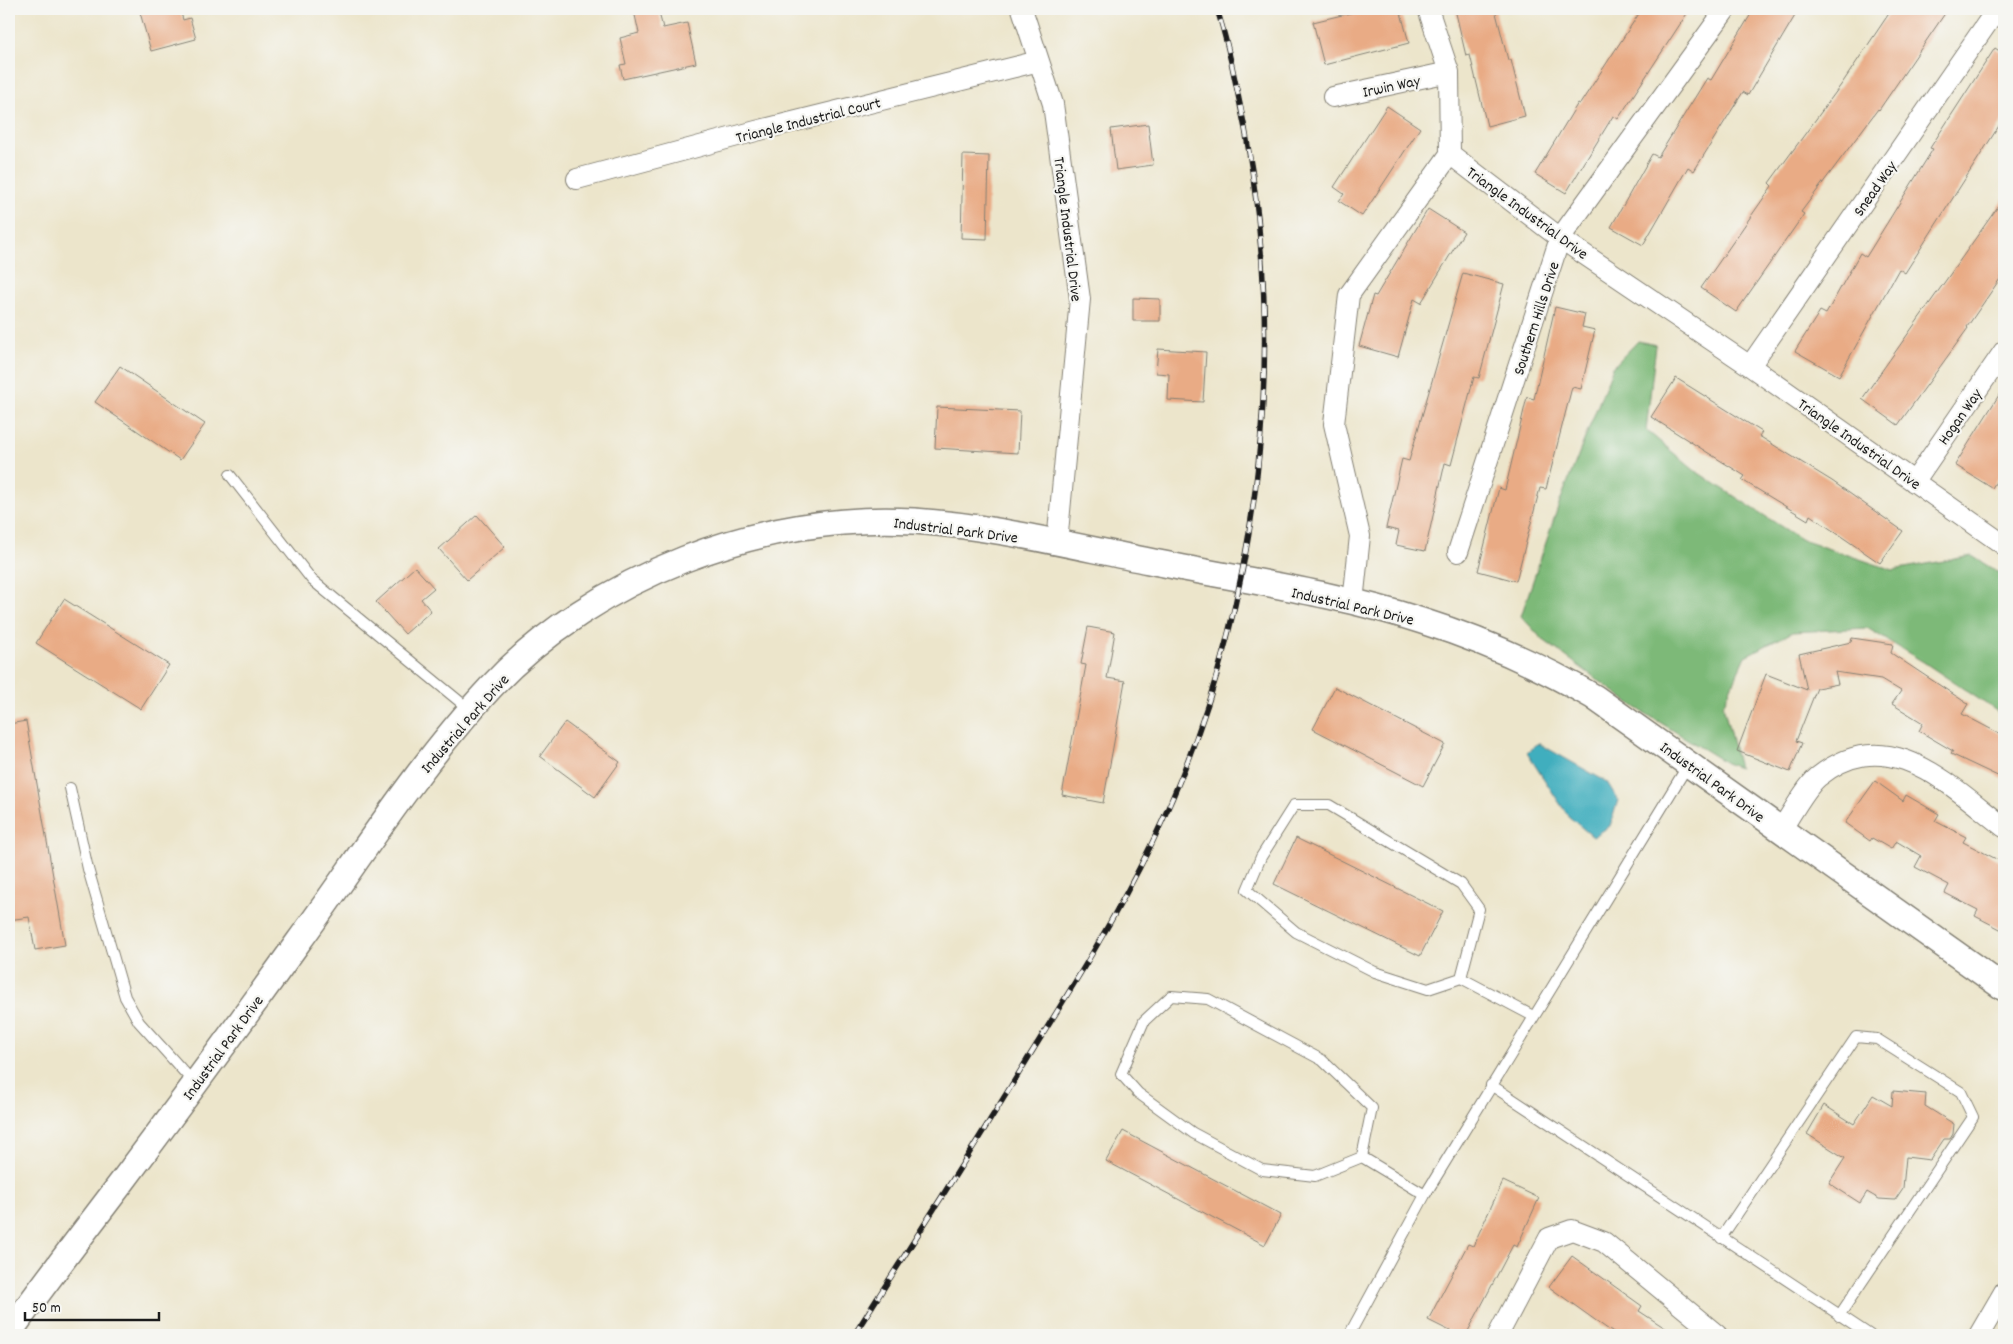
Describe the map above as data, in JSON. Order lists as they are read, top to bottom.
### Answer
{
  "streets": {
    "street": [
      "Irwin Way",
      "Triangle Industrial Court",
      "Snead Way",
      "Triangle Industrial Drive",
      "Southern Hills Drive",
      "Hogan Way",
      "Industrial Park Drive"
    ]
  },
  "crossings": [
    ["Triangle Industrial Court", "Triangle Industrial Drive"],
    ["Snead Way", "Triangle Industrial Drive"],
    ["Triangle Industrial Drive", "Southern Hills Drive"],
    ["Triangle Industrial Drive", "Hogan Way"],
    ["Triangle Industrial Drive", "Industrial Park Drive"]
  ],
  "scale_bar": "50 m"
}
